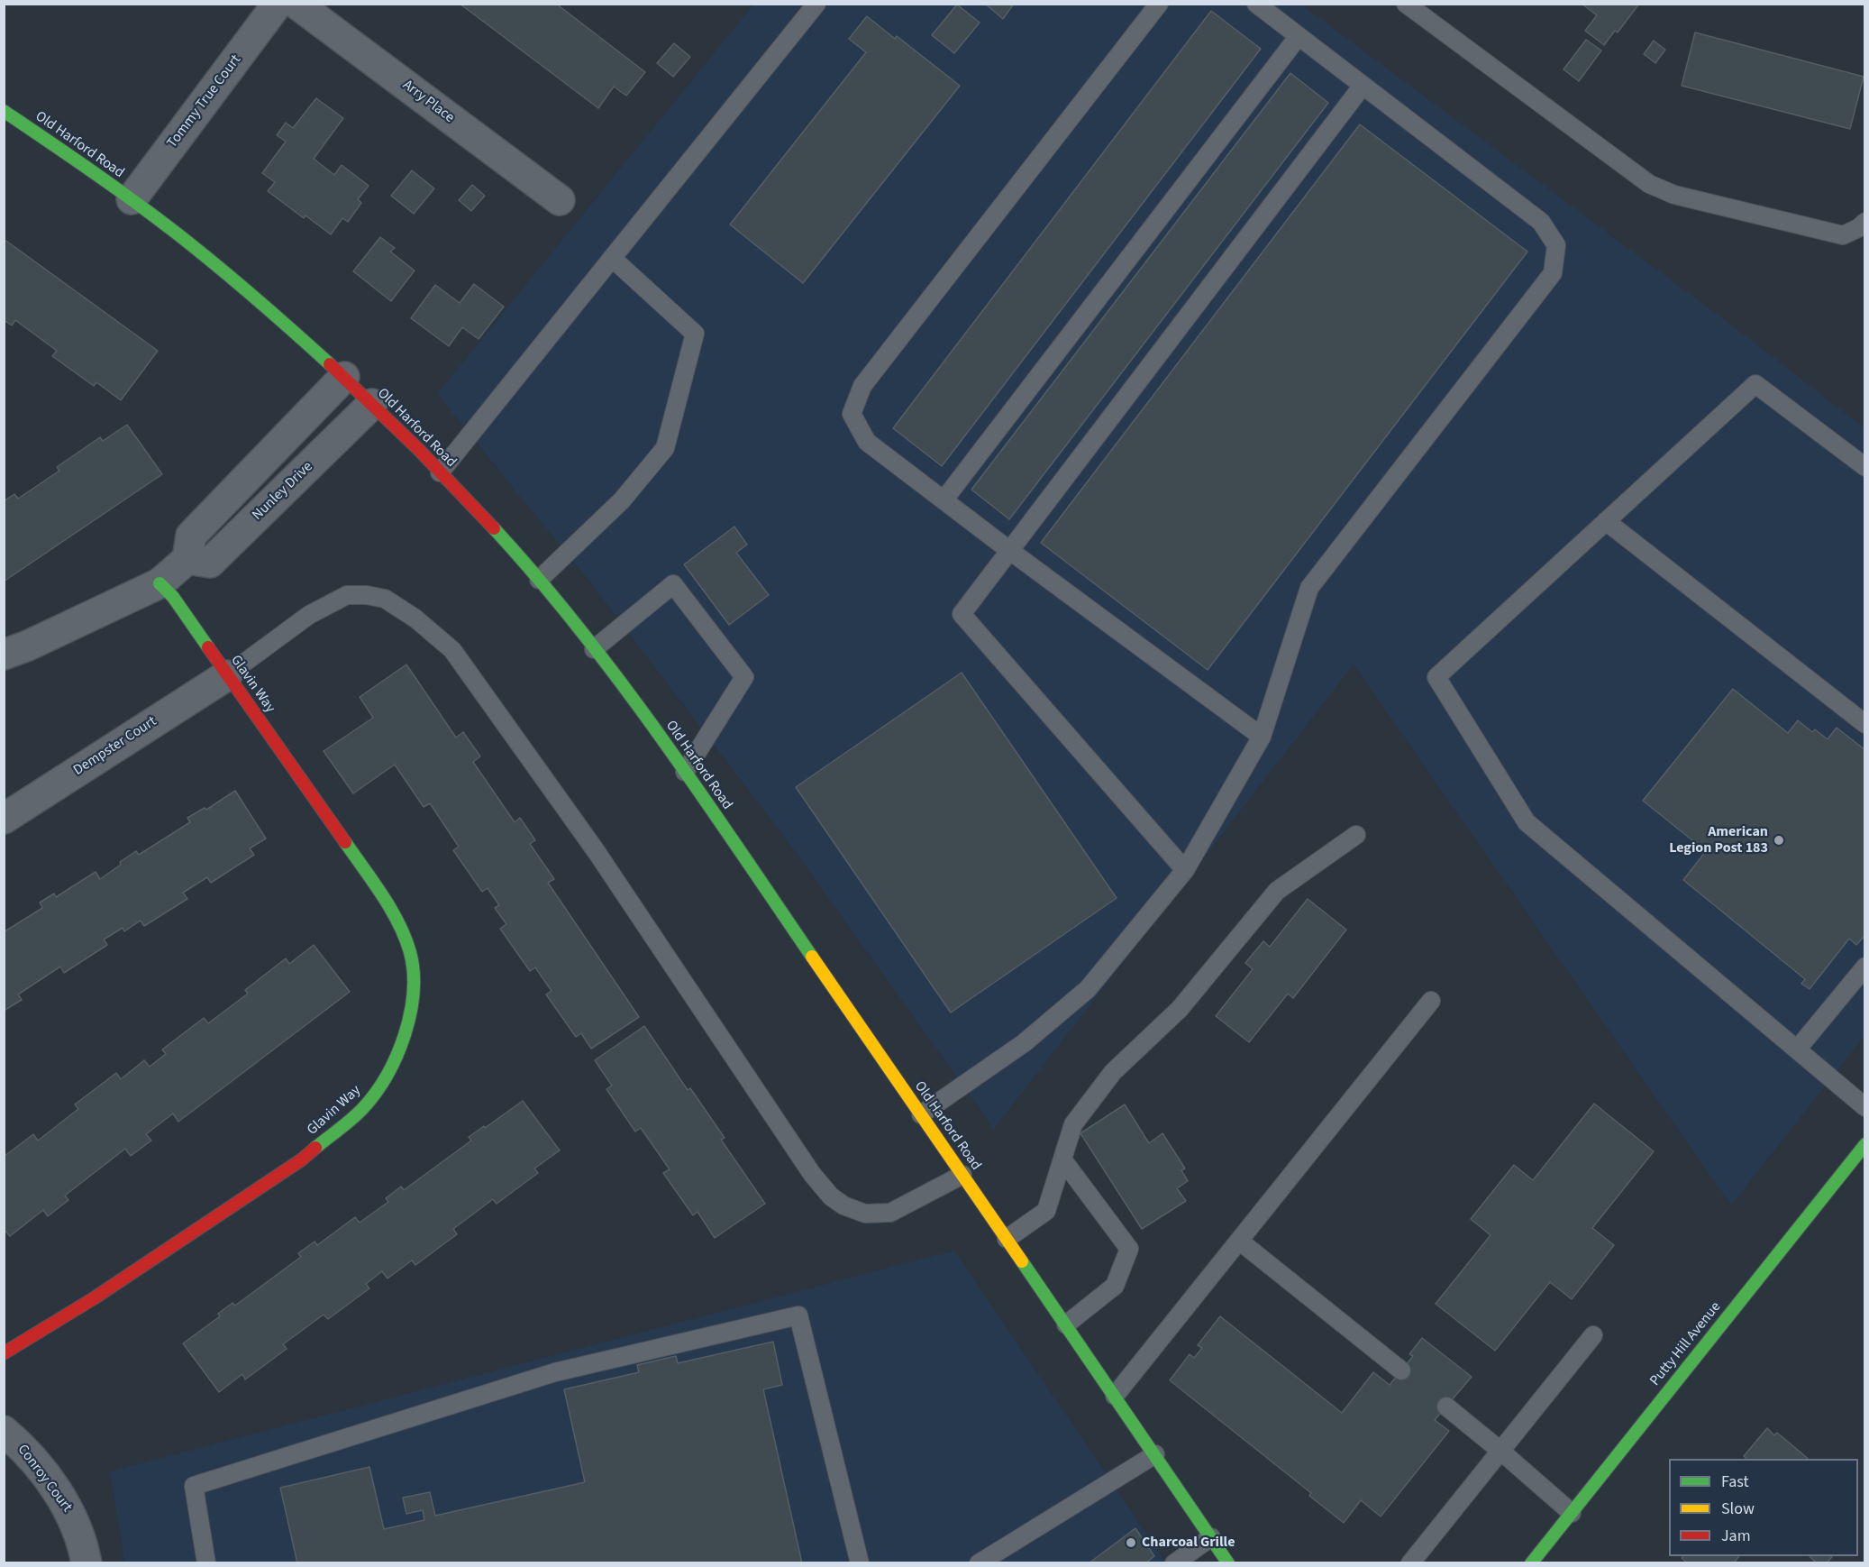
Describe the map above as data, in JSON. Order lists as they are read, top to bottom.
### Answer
{
  "streets": {
    "street": [
      "Tommy True Court",
      "Arry Place",
      "Old Harford Road",
      "Nunley Drive",
      "Glavin Way",
      "Dempster Court",
      "Putty Hill Avenue",
      "Conroy Court"
    ]
  },
  "crossings": [
    ["Tommy True Court", "Old Harford Road"],
    ["Old Harford Road", "Nunley Drive"],
    ["Glavin Way", "Dempster Court"]
  ],
  "places": ["American Legion Post 183", "Charcoal Grille"],
  "legend": ["Fast", "Slow", "Jam"]
}
